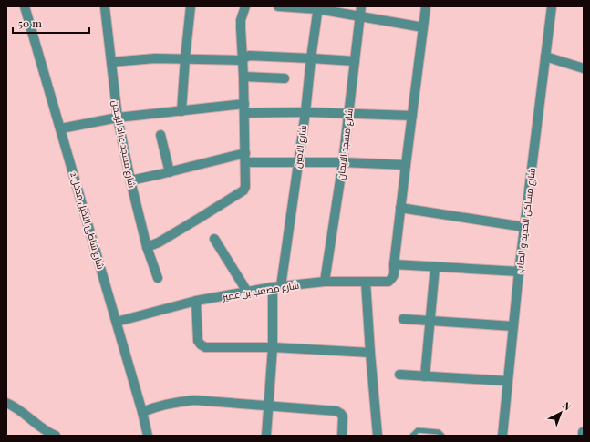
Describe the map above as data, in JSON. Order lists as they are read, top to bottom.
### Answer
{
  "streets": {
    "street": [
      "شارع مسجد عباد الرحمن",
      "شارع مسجد الايمان",
      "شارع الامين",
      "شارع شاطئ النخيل مدخل 2",
      "شارع مساكن الحديد و الصلب",
      "شارع مصعب بن عمير"
    ]
  },
  "crossings": [
    ["شارع مسجد الايمان", "شارع مصعب بن عمير"],
    ["شارع الامين", "شارع مصعب بن عمير"],
    ["شارع شاطئ النخيل مدخل 2", "شارع مصعب بن عمير"]
  ],
  "scale_bar": "50 m",
  "north": "top right"
}
